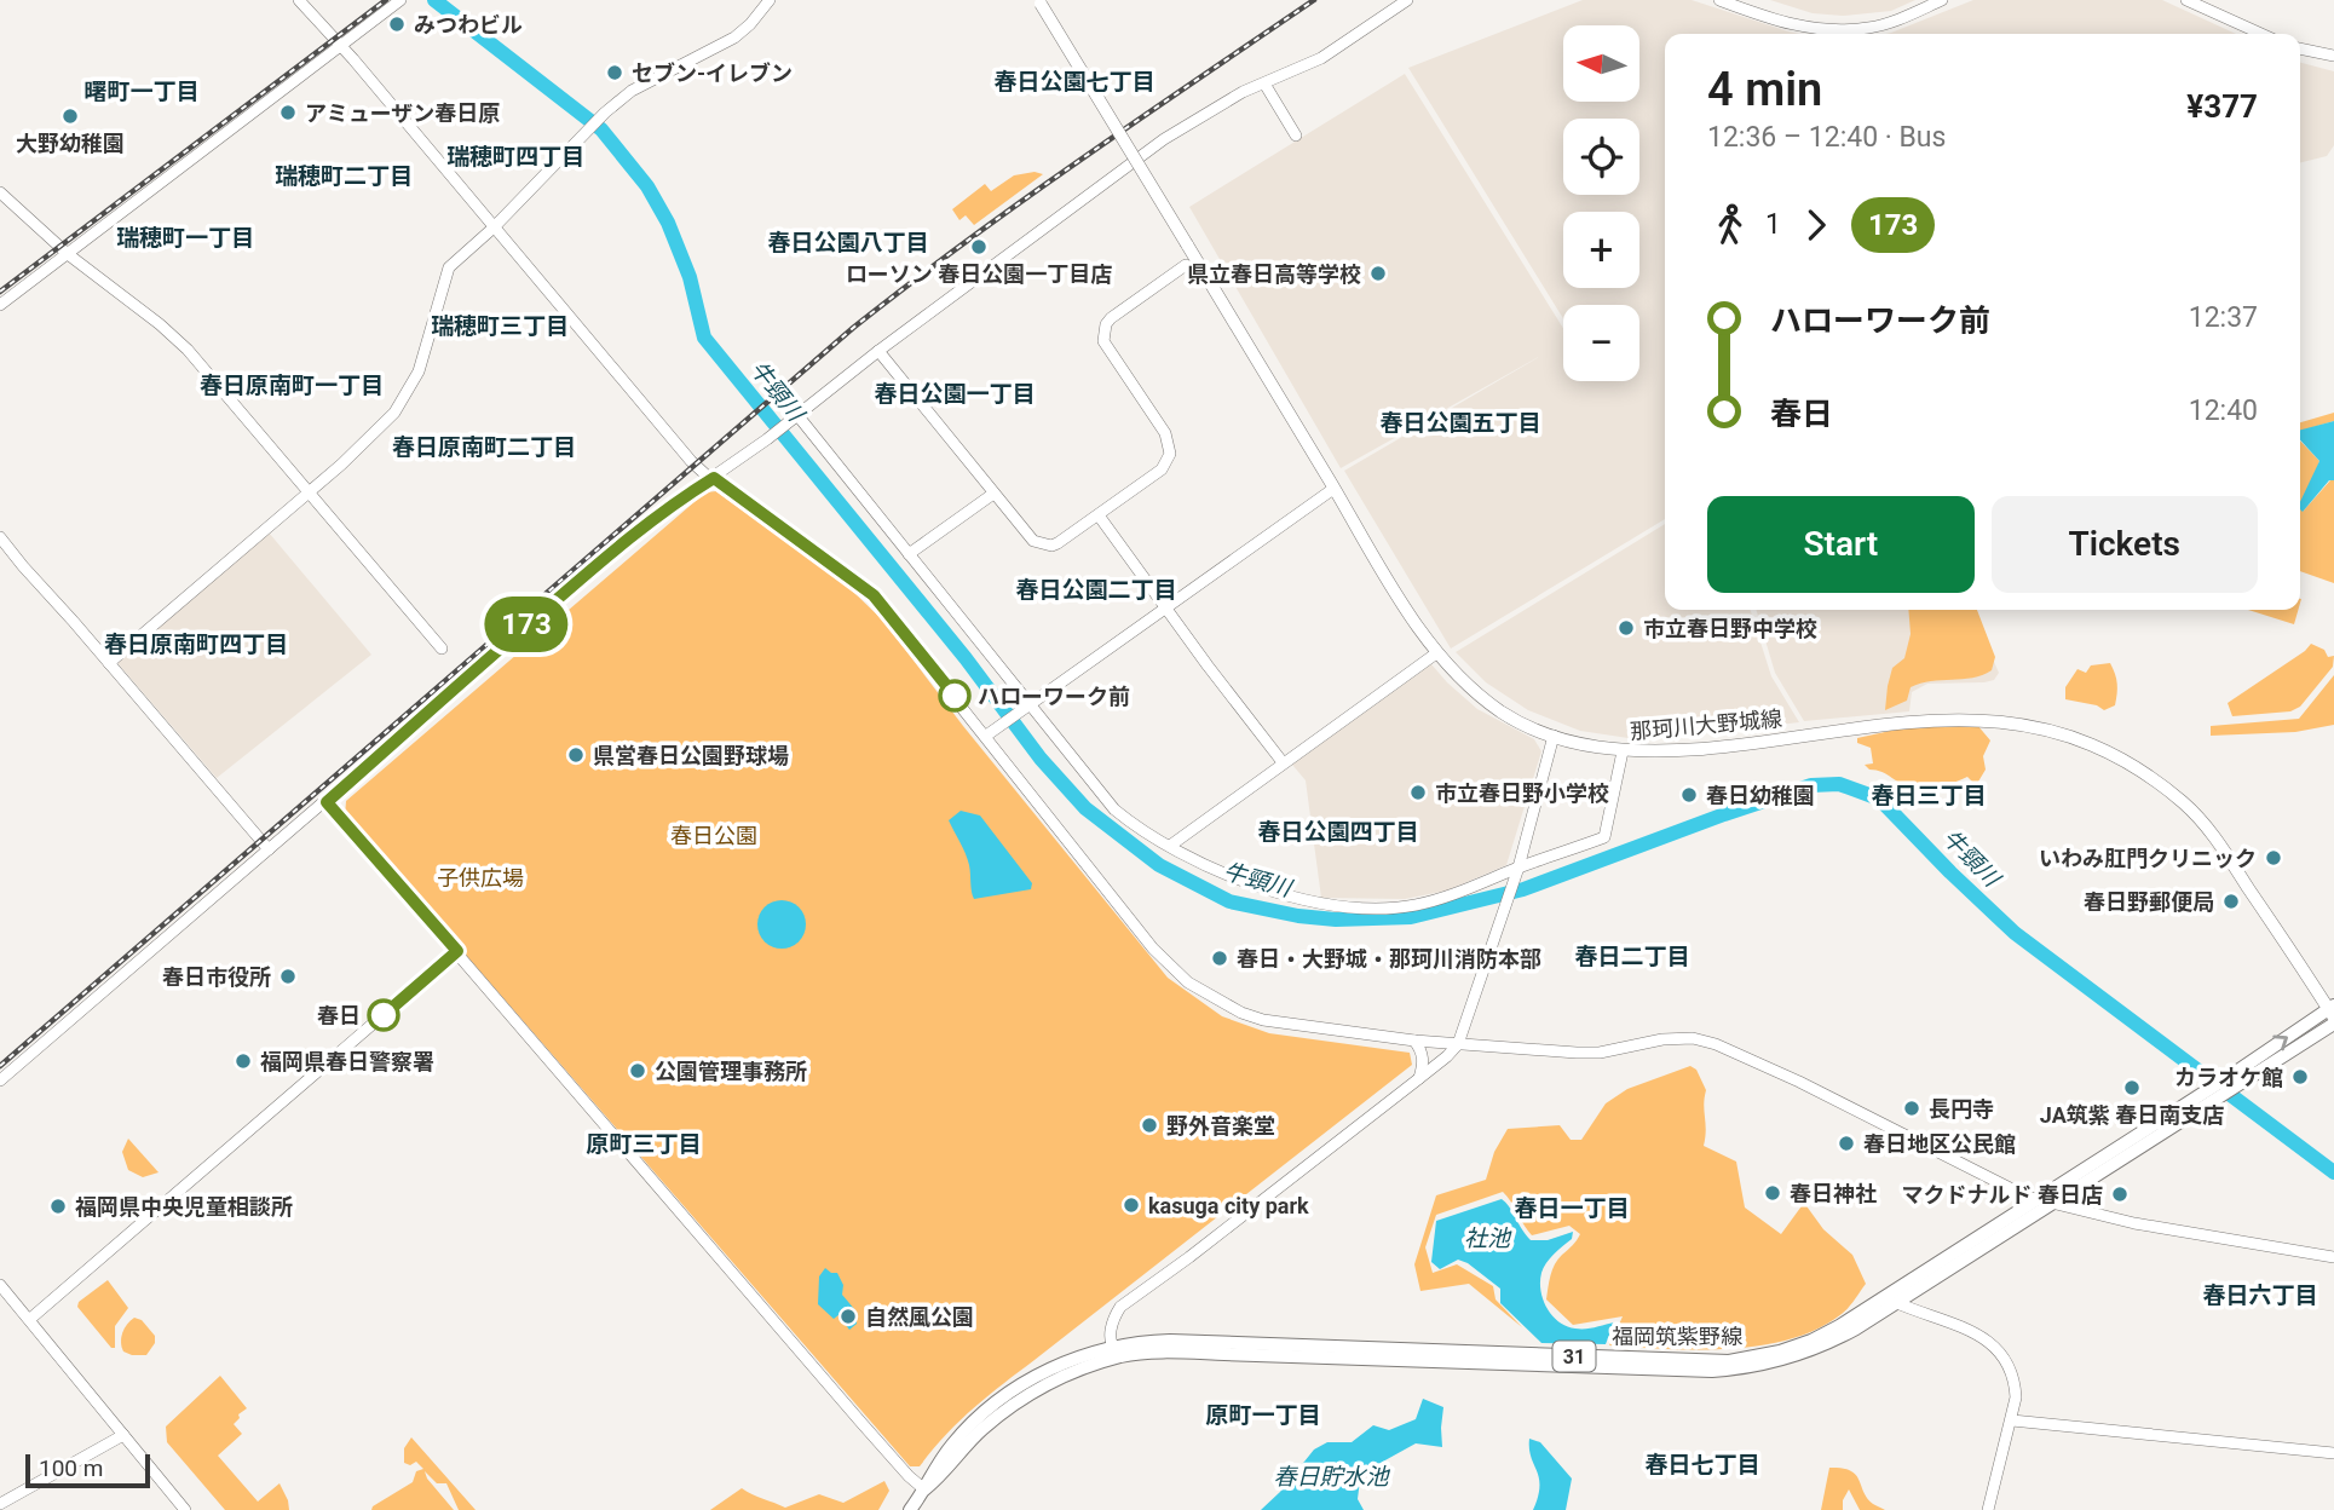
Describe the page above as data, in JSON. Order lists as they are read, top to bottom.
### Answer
{
  "streets": {
    "main road": ["那珂川大野城線", "福岡筑紫野線", "31"]
  },
  "crossings": [
    ["那珂川大野城線", "福岡筑紫野線"]
  ],
  "districts": [
    "春日公園七丁目",
    "曙町一丁目",
    "瑞穂町四丁目",
    "瑞穂町二丁目",
    "瑞穂町一丁目",
    "春日公園八丁目",
    "瑞穂町三丁目",
    "春日原南町一丁目",
    "春日公園一丁目",
    "春日公園五丁目",
    "春日原南町二丁目",
    "春日公園二丁目",
    "春日原南町四丁目",
    "春日三丁目",
    "春日公園四丁目",
    "春日二丁目",
    "原町三丁目",
    "春日一丁目",
    "春日六丁目",
    "原町一丁目",
    "春日七丁目"
  ],
  "water": ["牛頸川", "社池", "春日貯水池"],
  "parks": ["春日公園", "子供広場"],
  "places": [
    "みつわビル",
    "セブン-イレブン",
    "アミューザン春日原",
    "大野幼稚園",
    "ローソン 春日公園一丁目店",
    "県立春日高等学校",
    "市立春日野中学校",
    "ハローワーク前",
    "県営春日公園野球場",
    "市立春日野小学校",
    "春日幼稚園",
    "いわみ肛門クリニック",
    "春日野郵便局",
    "春日・大野城・那珂川消防本部",
    "春日市役所",
    "春日",
    "福岡県春日警察署",
    "公園管理事務所",
    "カラオケ館",
    "JA筑紫 春日南支店",
    "長円寺",
    "野外音楽堂",
    "春日地区公民館",
    "春日神社",
    "マクドナルド 春日店",
    "kasuga city park",
    "福岡県中央児童相談所",
    "自然風公園"
  ],
  "lines": ["bus line 173"],
  "scale_bar": "100 m",
  "north": "left",
  "page": {
    "on_map": "173",
    "map_buttons": ["+", "−"],
    "heading": ["4 min", "12:36 – 12:40 · Bus", "¥377"],
    "legs": ["1", "173"],
    "list": [
      {
        "name": "ハローワーク前",
        "value": "12:37"
      },
      {
        "name": "春日",
        "value": "12:40"
      }
    ],
    "buttons": ["Start", "Tickets"],
    "scale": "100 m"
  }
}
